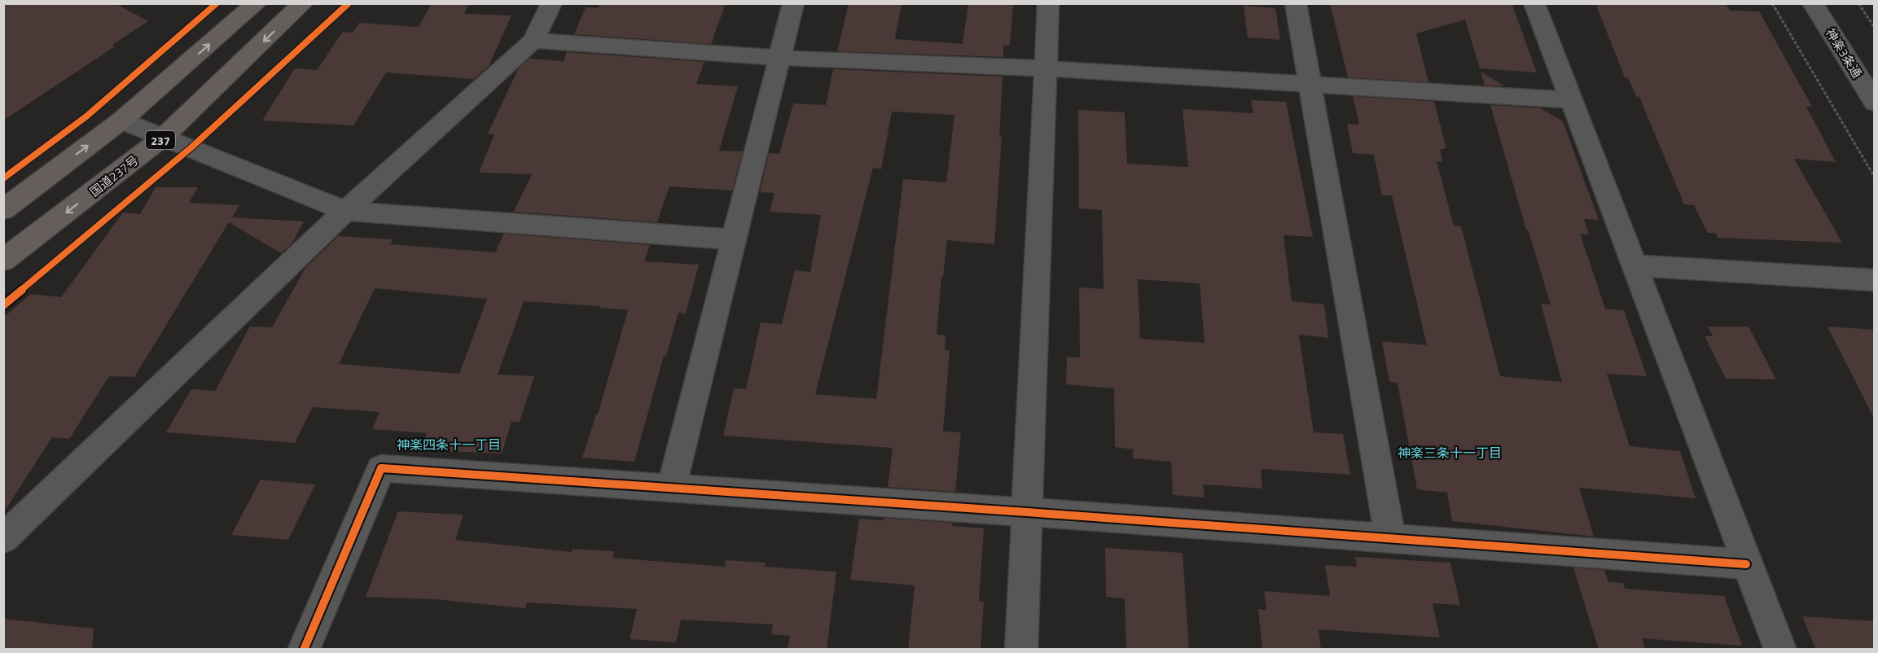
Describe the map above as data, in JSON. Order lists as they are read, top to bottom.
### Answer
{
  "streets": {
    "highway": ["237", "国道237号"],
    "street": ["神楽3条通"]
  },
  "districts": ["神楽四条十一丁目", "神楽三条十一丁目"]
}
